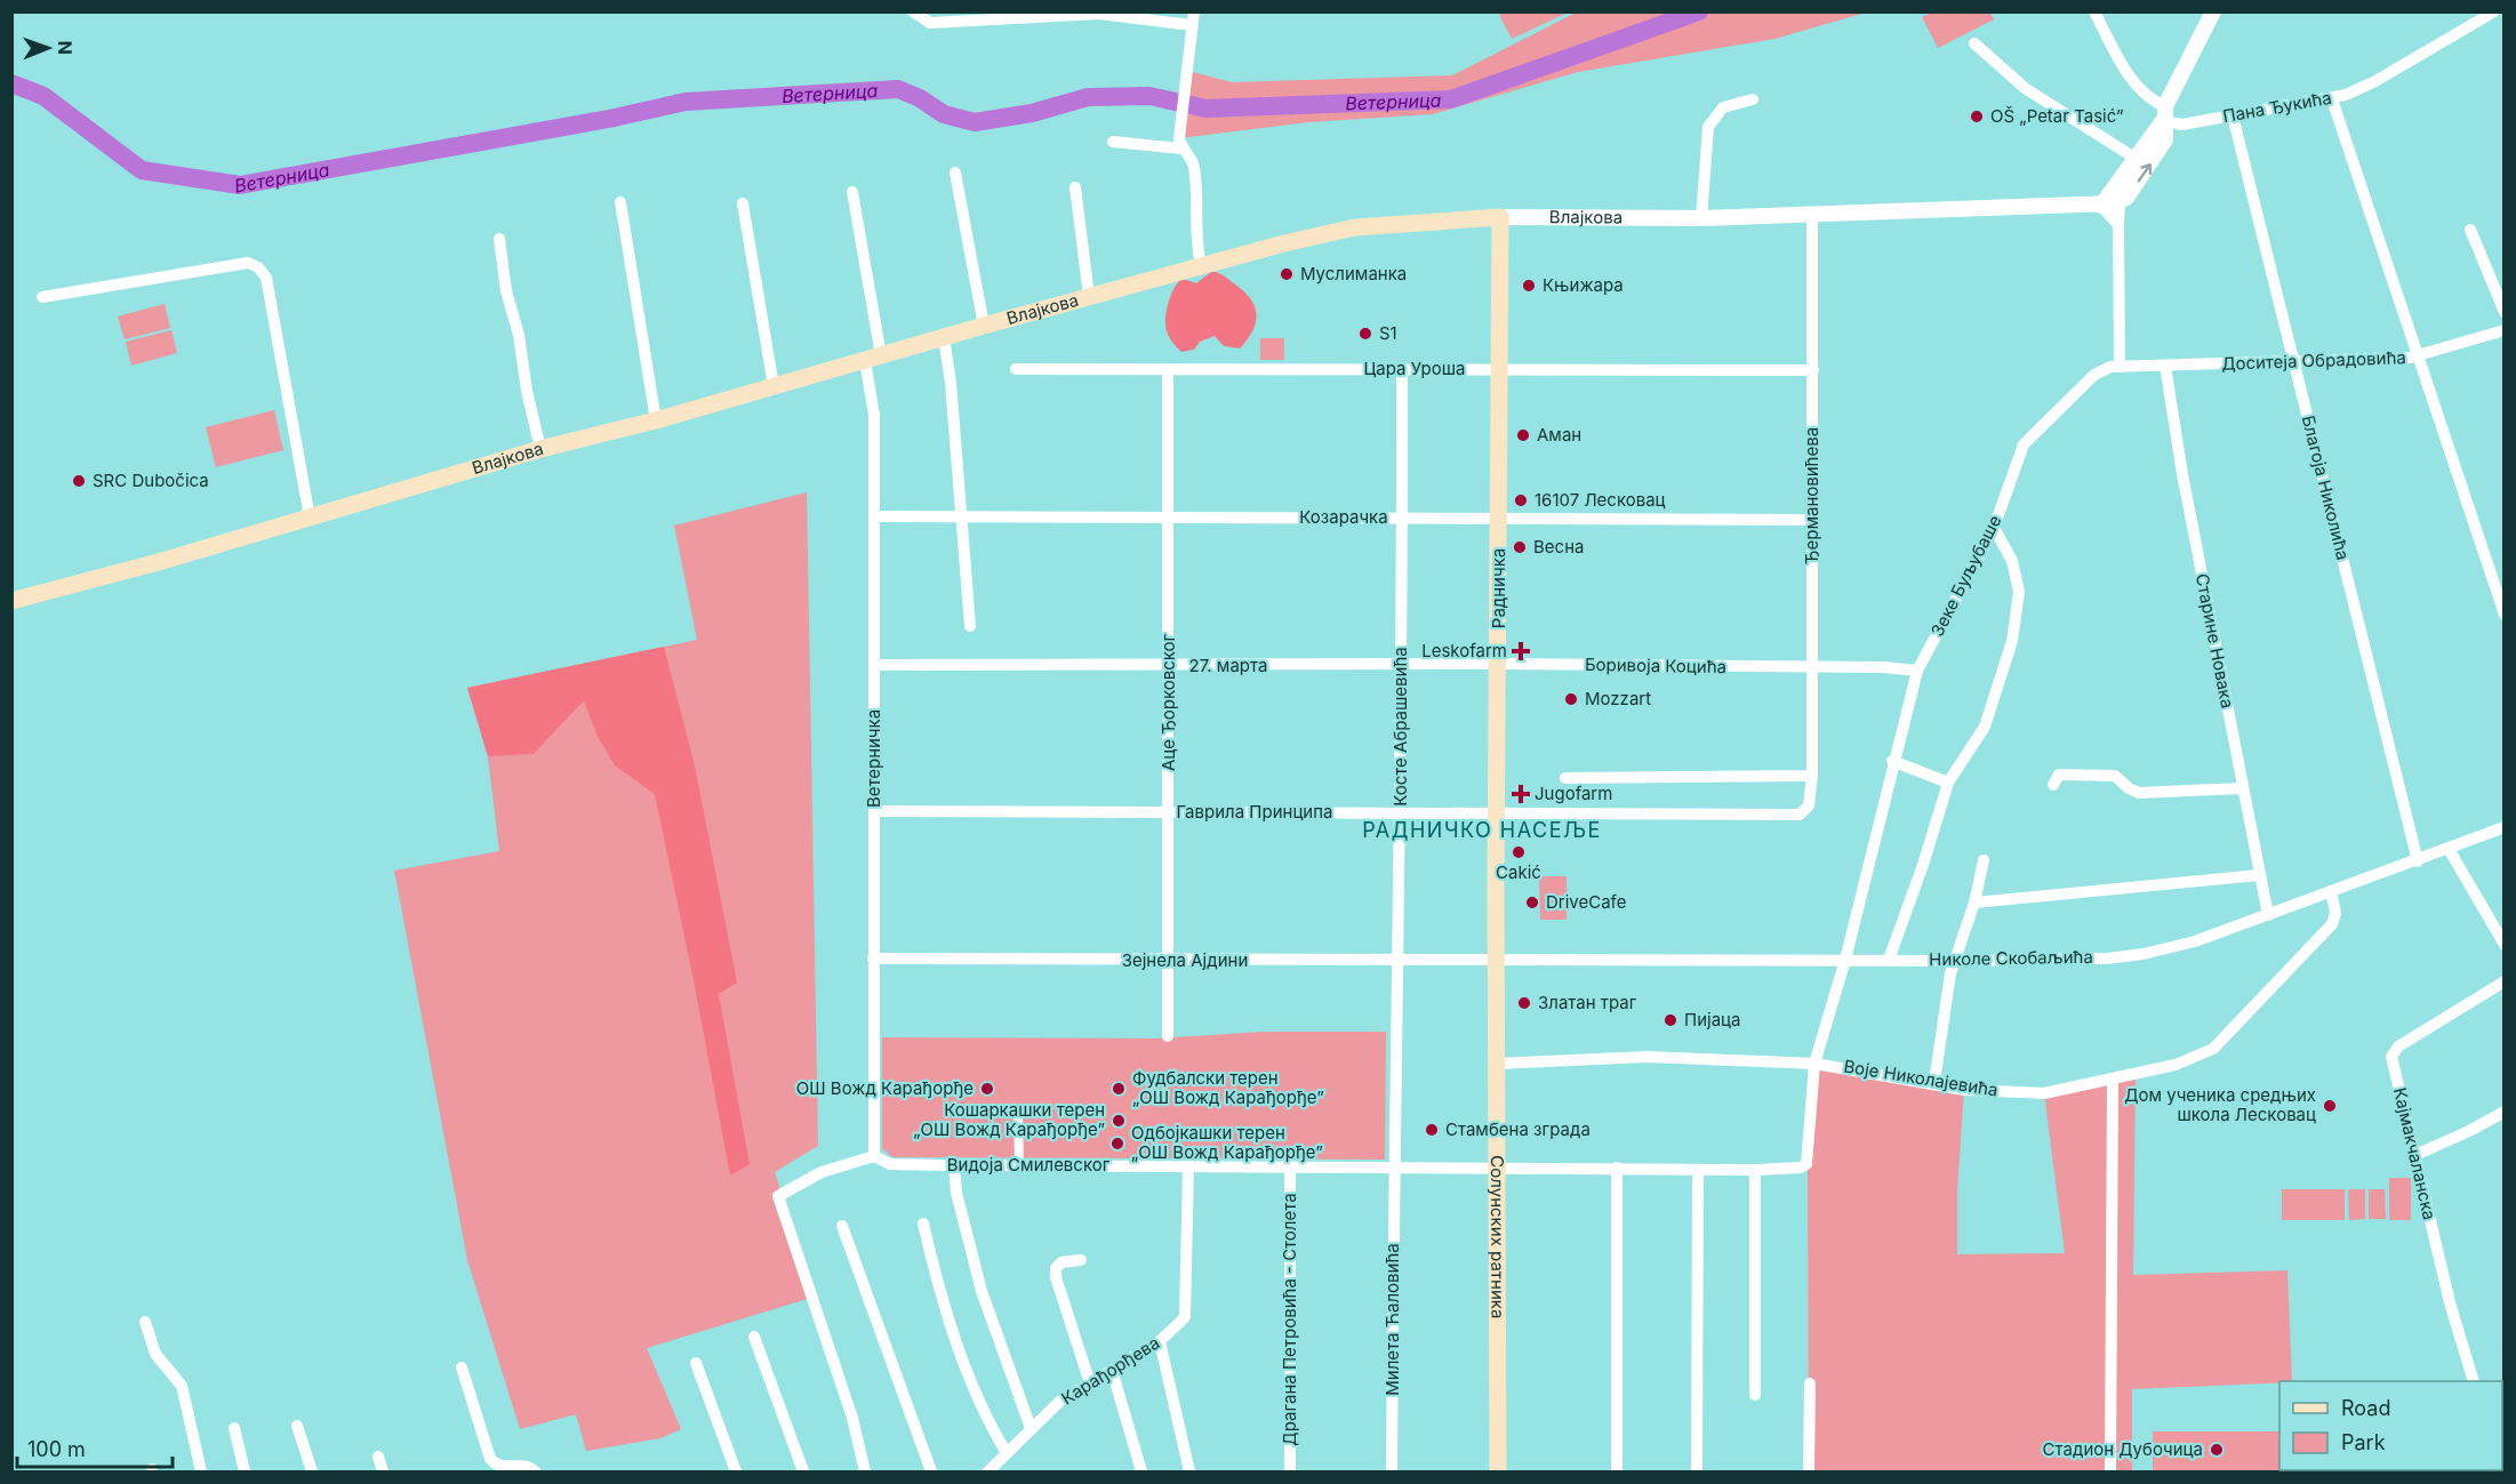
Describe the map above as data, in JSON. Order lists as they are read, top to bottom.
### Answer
{
  "streets": {
    "main road": ["Влајкова", "Радничка", "Солунских ратника"],
    "street": [
      "Пана Ђукића",
      "Доситеја Обрадовића",
      "Цара Уроша",
      "Благоја Николића",
      "Ђермановићева",
      "Козарачка",
      "Зеке Буљубаше",
      "Старине Новака",
      "27. марта",
      "Боривоја Коцића",
      "Аце Ђорковског",
      "Косте Абрашевића",
      "Ветерничка",
      "Гаврила Принципа",
      "Николе Скобаљића",
      "Зејнела Ајдини",
      "Воје Николајевића",
      "Кајмакчаланска",
      "Видоја Смилевског",
      "Драгана Петровића - Столета",
      "Милета Ћаловића",
      "Карађорђева"
    ]
  },
  "crossings": [
    ["Пана Ђукића", "Благоја Николића"],
    ["Влајкова", "Ђермановићева"],
    ["Влајкова", "Радничка"],
    ["Влајкова", "Ветерничка"],
    ["Доситеја Обрадовића", "Благоја Николића"],
    ["Доситеја Обрадовића", "Зеке Буљубаше"],
    ["Доситеја Обрадовића", "Старине Новака"],
    ["Цара Уроша", "Ђермановићева"],
    ["Цара Уроша", "Радничка"],
    ["Цара Уроша", "Аце Ђорковског"],
    ["Цара Уроша", "Косте Абрашевића"],
    ["Благоја Николића", "Николе Скобаљића"],
    ["Ђермановићева", "Козарачка"],
    ["Ђермановићева", "Боривоја Коцића"],
    ["Ђермановићева", "Гаврила Принципа"],
    ["Козарачка", "Радничка"],
    ["Козарачка", "Аце Ђорковског"],
    ["Козарачка", "Косте Абрашевића"],
    ["Козарачка", "Ветерничка"],
    ["Зеке Буљубаше", "Николе Скобаљића"],
    ["Зеке Буљубаше", "Воје Николајевића"],
    ["Зеке Буљубаше", "Видоја Смилевског"],
    ["Радничка", "27. марта"],
    ["Радничка", "Боривоја Коцића"],
    ["Радничка", "Гаврила Принципа"],
    ["Радничка", "Николе Скобаљића"],
    ["Радничка", "Зејнела Ајдини"],
    ["Радничка", "Солунских ратника"],
    ["Старине Новака", "Николе Скобаљића"],
    ["27. марта", "Боривоја Коцића"],
    ["27. марта", "Аце Ђорковског"],
    ["27. марта", "Косте Абрашевића"],
    ["27. марта", "Ветерничка"],
    ["Аце Ђорковског", "Гаврила Принципа"],
    ["Аце Ђорковског", "Зејнела Ајдини"],
    ["Косте Абрашевића", "Гаврила Принципа"],
    ["Косте Абрашевића", "Зејнела Ајдини"],
    ["Косте Абрашевића", "Видоја Смилевског"],
    ["Косте Абрашевића", "Милета Ћаловића"],
    ["Ветерничка", "Гаврила Принципа"],
    ["Ветерничка", "Зејнела Ајдини"],
    ["Ветерничка", "Видоја Смилевског"],
    ["Николе Скобаљића", "Зејнела Ајдини"],
    ["Николе Скобаљића", "Воје Николајевића"],
    ["Николе Скобаљића", "Солунских ратника"],
    ["Зејнела Ајдини", "Солунских ратника"],
    ["Воје Николајевића", "Солунских ратника"],
    ["Видоја Смилевског", "Солунских ратника"],
    ["Видоја Смилевског", "Драгана Петровића - Столета"],
    ["Видоја Смилевског", "Милета Ћаловића"],
    ["Видоја Смилевског", "Карађорђева"]
  ],
  "districts": ["РАДНИЧКО НАСЕЉЕ"],
  "water": ["Ветерница"],
  "places": {
    "other": [
      "OŠ „Petar Tasić”",
      "Муслиманка",
      "Књижара",
      "S1",
      "Аман",
      "SRC Dubočica",
      "16107 Лесковац",
      "Весна",
      "Mozzart",
      "Cakić",
      "DriveCafe",
      "Златан траг",
      "Пијаца",
      "ОШ Вожд Карађорђе",
      "Фудбалски терен „ОШ Вожд Карађорђе”",
      "Дом ученика средњих школа Лесковац",
      "Кошаркашки терен „ОШ Вожд Карађорђе”",
      "Стамбена зграда",
      "Одбојкашки терен „ОШ Вожд Карађорђе”",
      "Стадион Дубочица"
    ],
    "health": ["Leskofarm", "Jugofarm"]
  },
  "legend": ["Road", "Park"],
  "scale_bar": "100 m",
  "north": "right"
}
